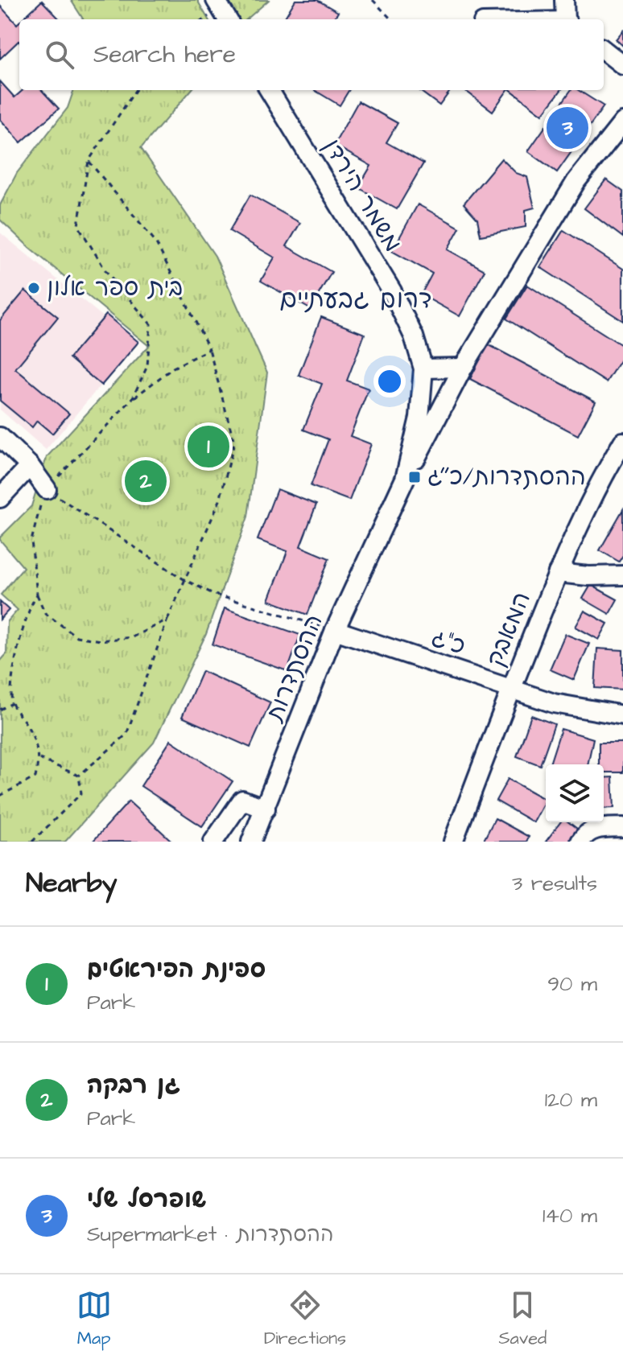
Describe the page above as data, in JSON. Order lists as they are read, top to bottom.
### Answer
{
  "streets": {
    "street": [
      "משמר הירדן",
      "המאבק",
      "כ\"ג",
      "ההסתדרות"
    ]
  },
  "crossings": [
    ["משמר הירדן", "ההסתדרות"],
    ["המאבק", "כ\"ג"],
    ["כ\"ג", "ההסתדרות"]
  ],
  "districts": ["דרום גבעתיים"],
  "places": {
    "other": ["בית ספר אלון"],
    "transit": ["ההסתדרות/כ״ג"]
  },
  "page": {
    "search": "Search here",
    "pins": ["3", "1", "2"],
    "heading": ["Nearby", "3 results"],
    "list": [
      {
        "mark": "1",
        "name": "ספינת הפיראטים",
        "note": "Park",
        "value": "90 m"
      },
      {
        "mark": "2",
        "name": "גן רבקה",
        "note": "Park",
        "value": "120 m"
      },
      {
        "mark": "3",
        "name": "שופרסל שלי",
        "note": "Supermarket · ההסתדרות",
        "value": "140 m"
      }
    ],
    "nav": ["Map", "Directions", "Saved"]
  }
}
